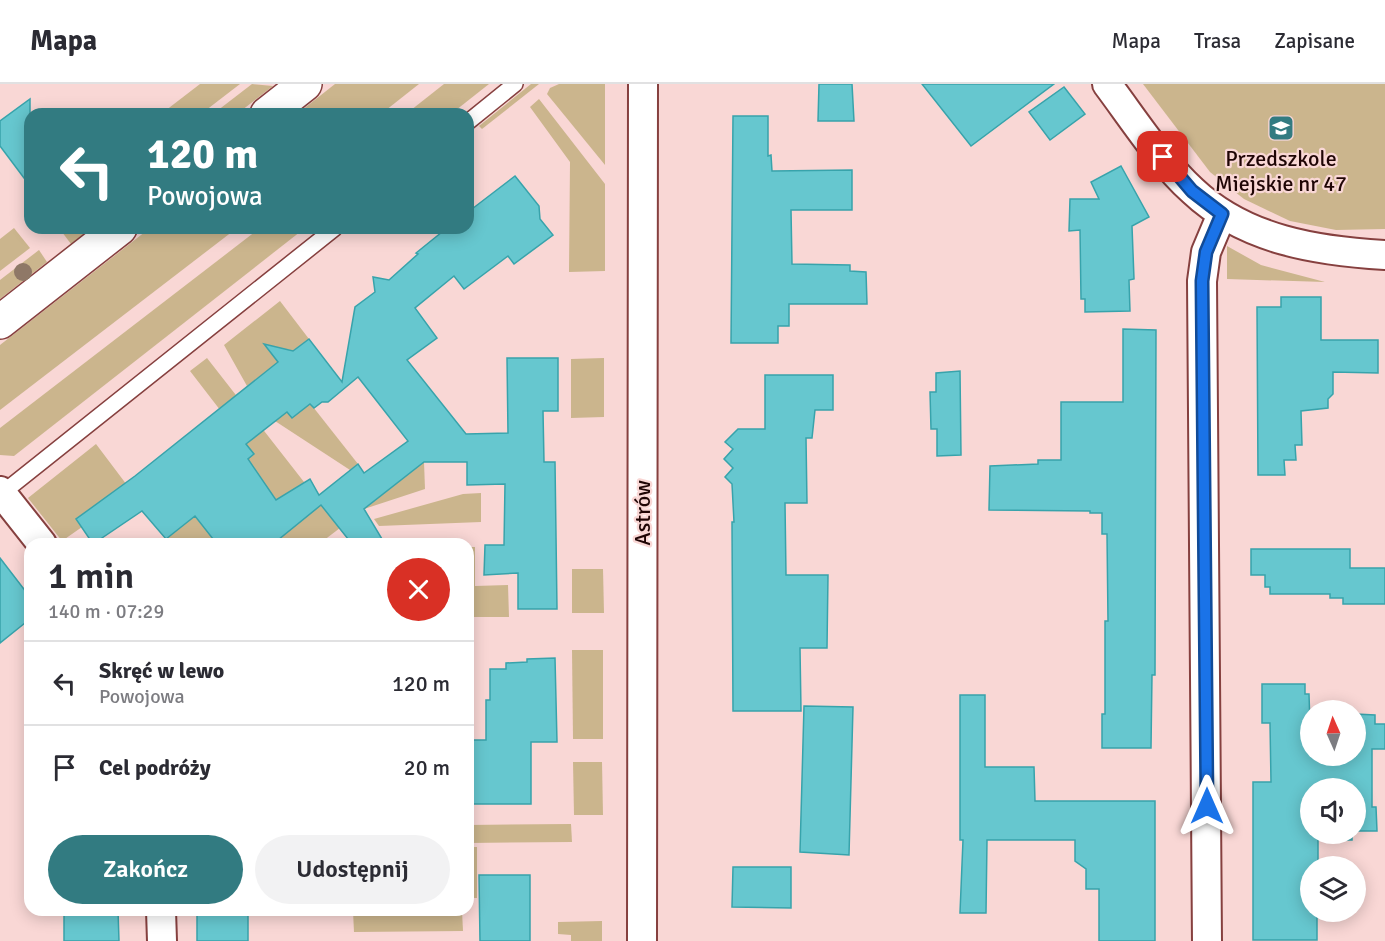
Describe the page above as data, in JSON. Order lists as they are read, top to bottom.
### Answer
{
  "streets": {
    "street": ["Astrów"]
  },
  "places": {
    "school or university": ["Przedszkole Miejskie nr 47"]
  },
  "north": "top",
  "page": {
    "header": "Mapa",
    "nav": ["Mapa", "Trasa", "Zapisane"],
    "turn": ["120 m", "Powojowa"],
    "heading": ["1 min", "140 m · 07:29"],
    "list": [
      {
        "name": "Skręć w lewo",
        "note": "Powojowa",
        "value": "120 m"
      },
      {
        "name": "Cel podróży",
        "value": "20 m"
      }
    ],
    "buttons": ["Zakończ", "Udostępnij"]
  }
}
